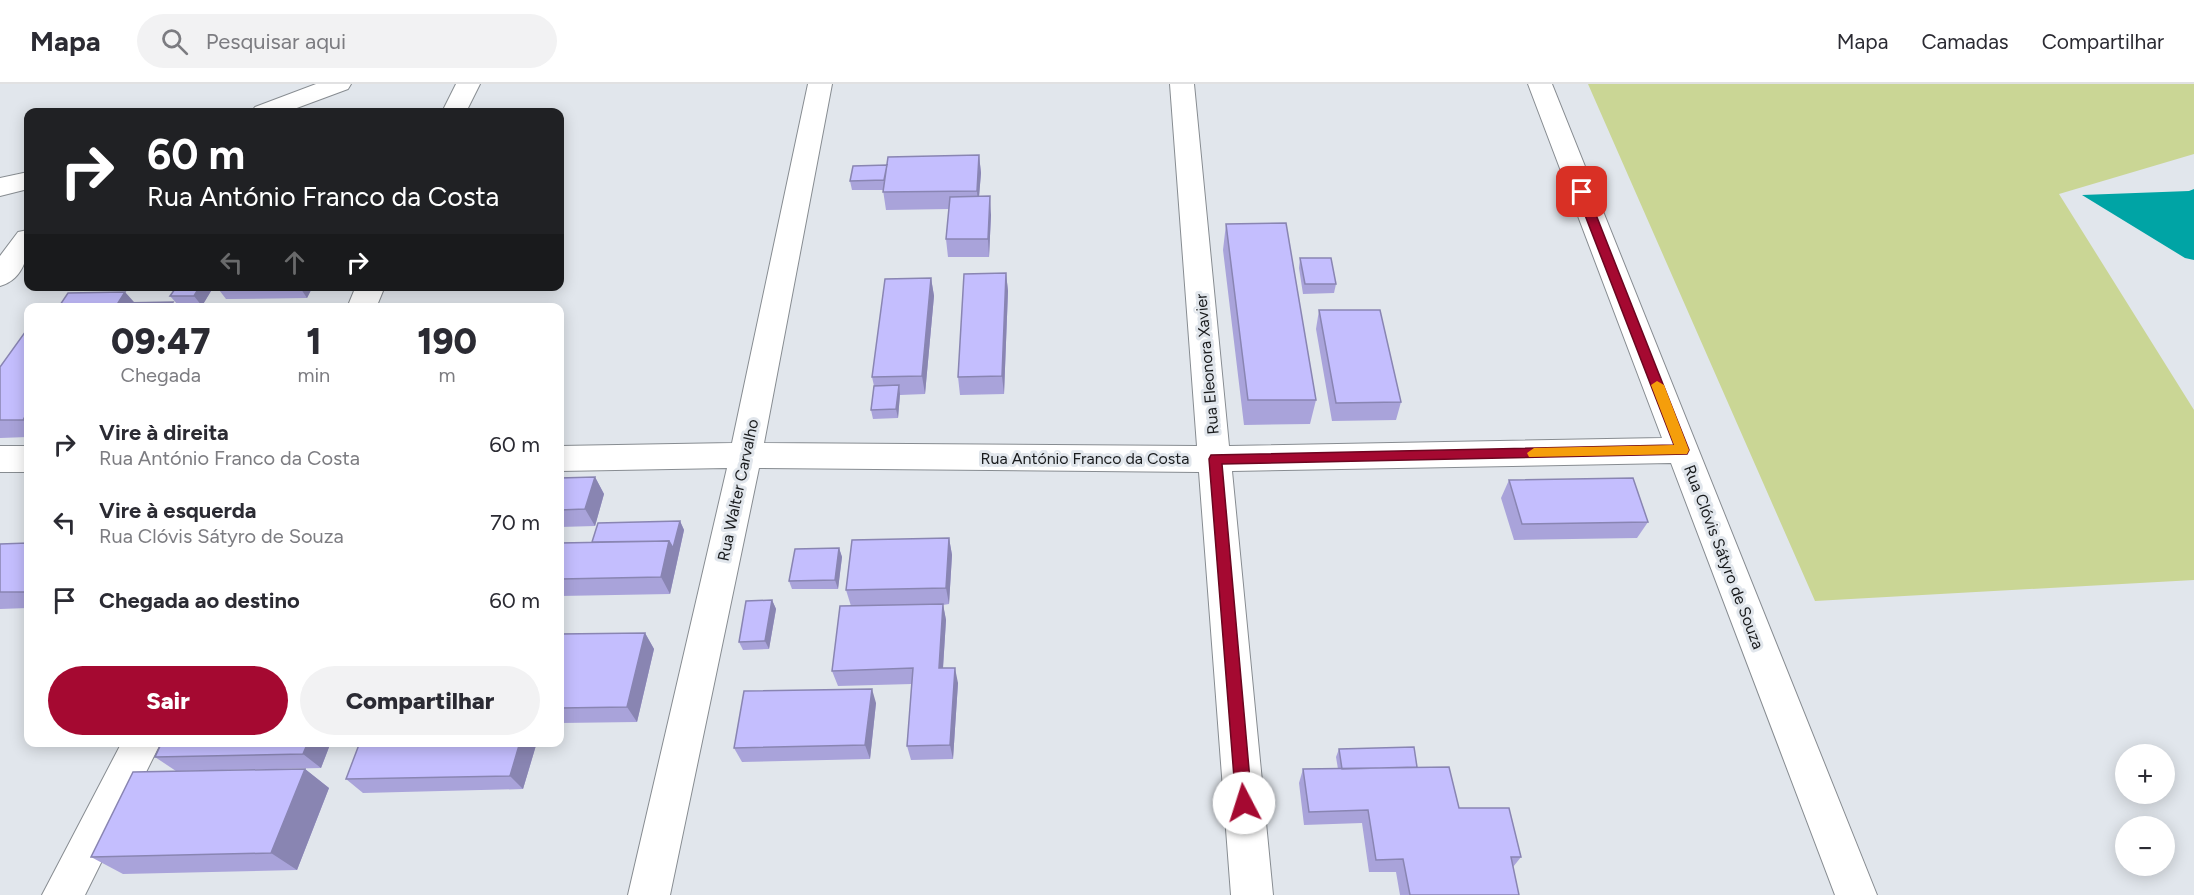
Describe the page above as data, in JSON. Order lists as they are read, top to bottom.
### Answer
{
  "streets": {
    "street": [
      "Rua Eleonora Xavier",
      "Rua António Franco da Costa",
      "Rua Walter Carvalho",
      "Rua Clóvis Sátyro de Souza"
    ]
  },
  "crossings": [
    ["Rua Eleonora Xavier", "Rua António Franco da Costa"],
    ["Rua António Franco da Costa", "Rua Walter Carvalho"],
    ["Rua António Franco da Costa", "Rua Clóvis Sátyro de Souza"]
  ],
  "page": {
    "header": "Mapa",
    "search": "Pesquisar aqui",
    "nav": ["Mapa", "Camadas", "Compartilhar"],
    "turn": ["60 m", "Rua António Franco da Costa"],
    "eta": [
      "09:47",
      "Chegada",
      "1",
      "min",
      "190",
      "m"
    ],
    "list": [
      {
        "name": "Vire à direita",
        "note": "Rua António Franco da Costa",
        "value": "60 m"
      },
      {
        "name": "Vire à esquerda",
        "note": "Rua Clóvis Sátyro de Souza",
        "value": "70 m"
      },
      {
        "name": "Chegada ao destino",
        "value": "60 m"
      }
    ],
    "buttons": ["Sair", "Compartilhar"],
    "map_buttons": ["+", "−"]
  }
}
